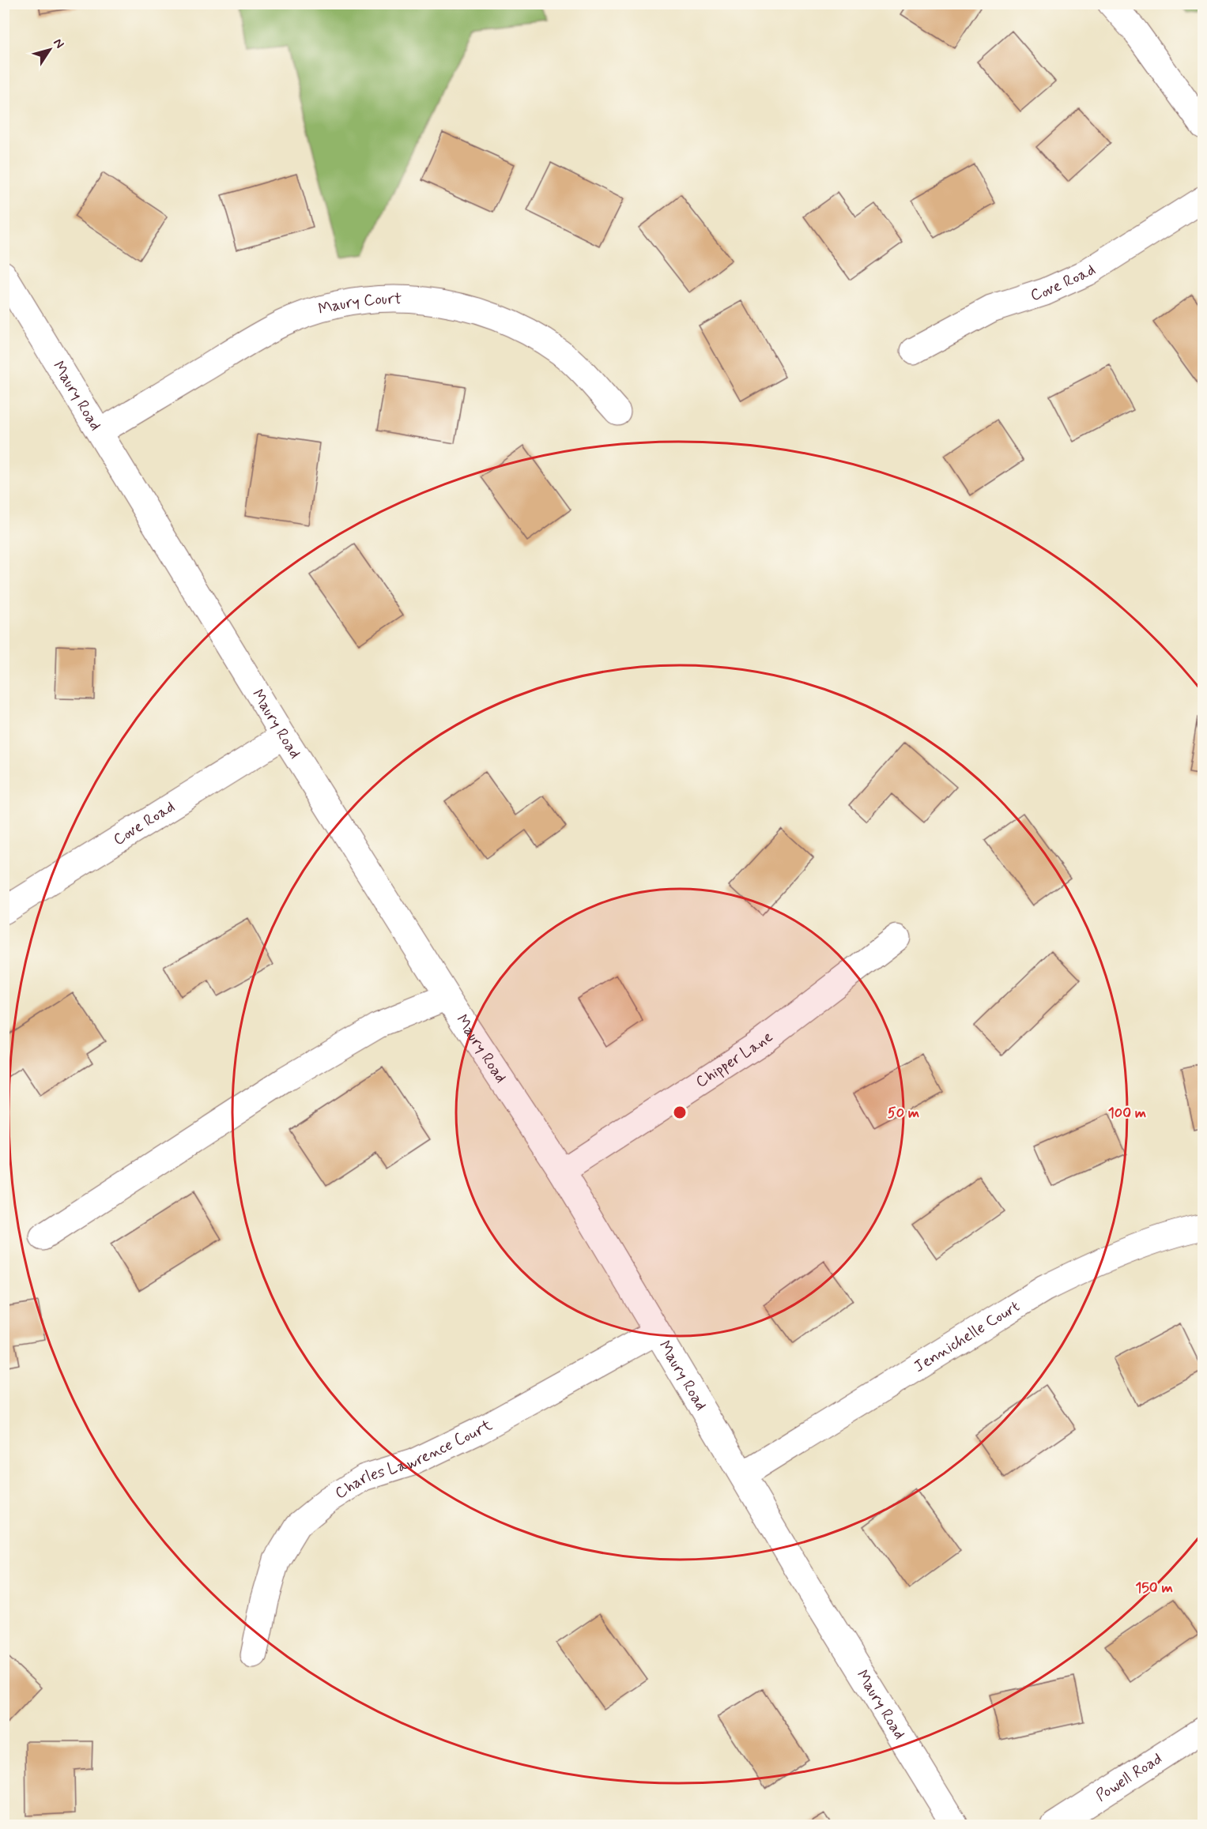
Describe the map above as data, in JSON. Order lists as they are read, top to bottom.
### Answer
{
  "streets": {
    "street": [
      "Cove Road",
      "Maury Court",
      "Maury Road",
      "Chipper Lane",
      "Jennichelle Court",
      "Charles Lawrence Court",
      "Powell Road"
    ]
  },
  "crossings": [
    ["Cove Road", "Maury Road"],
    ["Maury Court", "Maury Road"],
    ["Maury Road", "Chipper Lane"],
    ["Maury Road", "Jennichelle Court"],
    ["Maury Road", "Charles Lawrence Court"]
  ],
  "north": "top right",
  "rings": ["50 m", "100 m", "150 m"]
}
